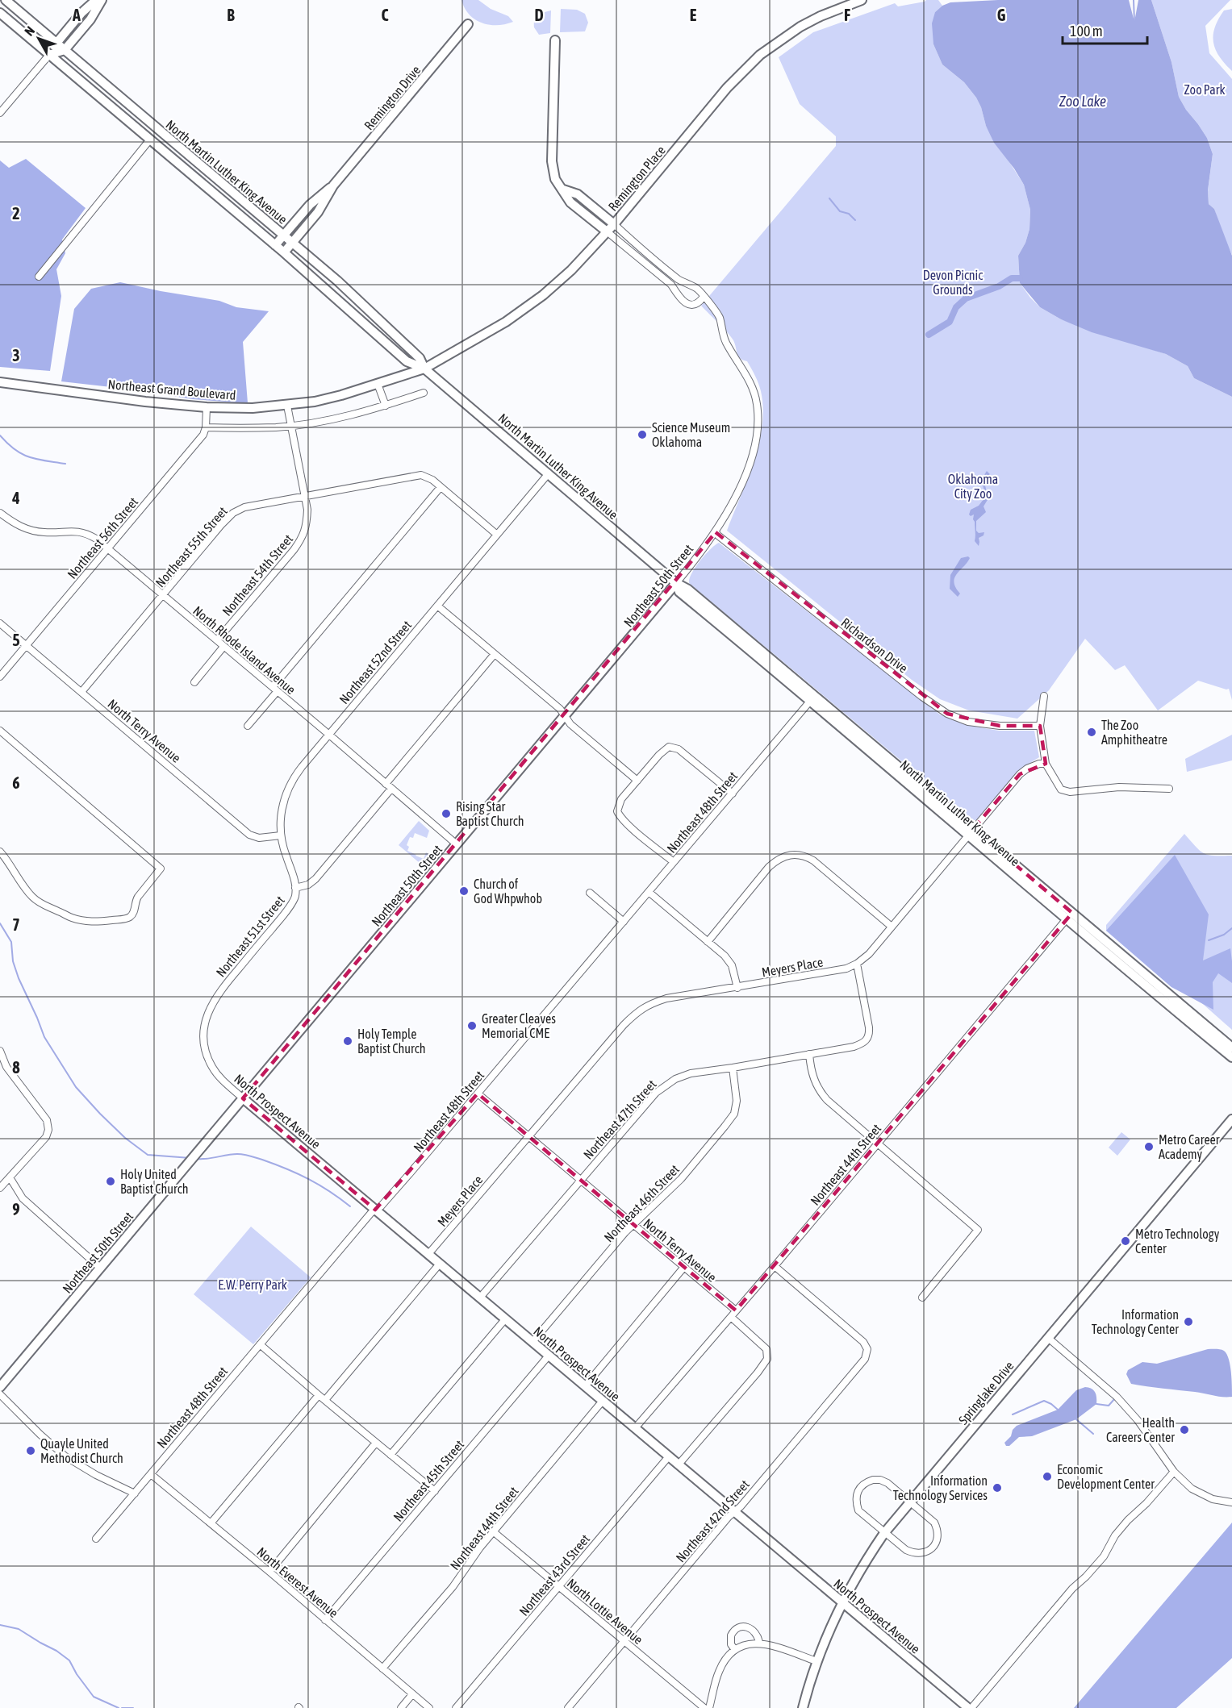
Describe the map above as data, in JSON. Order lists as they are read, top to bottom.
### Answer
{
  "streets": {
    "street": [
      "Remington Drive",
      "North Martin Luther King Avenue",
      "Remington Place",
      "Northeast Grand Boulevard",
      "Northeast 56th Street",
      "Northeast 55th Street",
      "Northeast 54th Street",
      "Northeast 50th Street",
      "Richardson Drive",
      "North Rhode Island Avenue",
      "Northeast 52nd Street",
      "North Terry Avenue",
      "Northeast 48th Street",
      "Northeast 51st Street",
      "Meyers Place",
      "North Prospect Avenue",
      "Northeast 47th Street",
      "Northeast 44th Street",
      "Northeast 46th Street",
      "Springlake Drive",
      "Northeast 45th Street",
      "Northeast 42nd Street",
      "Northeast 43rd Street",
      "North Everest Avenue",
      "North Lottie Avenue"
    ]
  },
  "crossings": [
    ["Remington Drive", "North Martin Luther King Avenue"],
    ["North Martin Luther King Avenue", "Remington Place"],
    ["North Martin Luther King Avenue", "Northeast Grand Boulevard"],
    ["North Martin Luther King Avenue", "Northeast 50th Street"],
    ["North Martin Luther King Avenue", "Northeast 52nd Street"],
    ["North Martin Luther King Avenue", "Northeast 48th Street"],
    ["North Martin Luther King Avenue", "Meyers Place"],
    ["North Martin Luther King Avenue", "Northeast 44th Street"],
    ["Remington Place", "Northeast Grand Boulevard"],
    ["Remington Place", "Northeast 50th Street"],
    ["Northeast Grand Boulevard", "Northeast 54th Street"],
    ["Northeast 56th Street", "North Rhode Island Avenue"],
    ["Northeast 56th Street", "North Terry Avenue"],
    ["Northeast 55th Street", "Northeast 54th Street"],
    ["Northeast 55th Street", "North Rhode Island Avenue"],
    ["Northeast 55th Street", "Northeast 52nd Street"],
    ["Northeast 55th Street", "North Terry Avenue"],
    ["Northeast 54th Street", "North Rhode Island Avenue"],
    ["Northeast 50th Street", "Richardson Drive"],
    ["Northeast 50th Street", "North Rhode Island Avenue"],
    ["Northeast 50th Street", "North Prospect Avenue"],
    ["North Rhode Island Avenue", "Northeast 52nd Street"],
    ["North Rhode Island Avenue", "Northeast 51st Street"],
    ["Northeast 52nd Street", "North Terry Avenue"],
    ["Northeast 52nd Street", "Northeast 51st Street"],
    ["North Terry Avenue", "Northeast 48th Street"],
    ["North Terry Avenue", "Meyers Place"],
    ["North Terry Avenue", "Northeast 47th Street"],
    ["North Terry Avenue", "Northeast 44th Street"],
    ["North Terry Avenue", "Northeast 46th Street"],
    ["Northeast 48th Street", "North Prospect Avenue"],
    ["Northeast 48th Street", "North Everest Avenue"],
    ["Northeast 51st Street", "North Prospect Avenue"],
    ["Meyers Place", "North Prospect Avenue"],
    ["Meyers Place", "Northeast 47th Street"],
    ["North Prospect Avenue", "Northeast 47th Street"],
    ["North Prospect Avenue", "Northeast 44th Street"],
    ["North Prospect Avenue", "Northeast 46th Street"],
    ["North Prospect Avenue", "Springlake Drive"],
    ["North Prospect Avenue", "Northeast 45th Street"],
    ["North Prospect Avenue", "Northeast 42nd Street"],
    ["North Prospect Avenue", "Northeast 43rd Street"],
    ["Northeast 47th Street", "Northeast 46th Street"],
    ["Northeast 44th Street", "Northeast 42nd Street"],
    ["Northeast 44th Street", "North Everest Avenue"],
    ["Northeast 44th Street", "North Lottie Avenue"],
    ["Northeast 45th Street", "North Everest Avenue"],
    ["Northeast 42nd Street", "North Lottie Avenue"],
    ["Northeast 43rd Street", "North Lottie Avenue"]
  ],
  "water": ["Zoo Lake"],
  "parks": [
    "Zoo Park",
    "Devon Picnic Grounds",
    "Oklahoma City Zoo",
    "E.W. Perry Park"
  ],
  "places": [
    "Science Museum Oklahoma",
    "The Zoo Amphitheatre",
    "Rising Star Baptist Church",
    "Church of God Whpwhob",
    "Greater Cleaves Memorial CME",
    "Holy Temple Baptist Church",
    "Metro Career Academy",
    "Holy United Baptist Church",
    "Metro Technology Center",
    "Information Technology Center",
    "Health Careers Center",
    "Quayle United Methodist Church",
    "Economic Development Center",
    "Information Technology Services"
  ],
  "scale_bar": "100 m",
  "north": "top left",
  "grid": {
    "columns": [
      "A",
      "B",
      "C",
      "D",
      "E",
      "F",
      "G"
    ],
    "rows": [
      "2",
      "3",
      "4",
      "5",
      "6",
      "7",
      "8",
      "9"
    ]
  }
}
